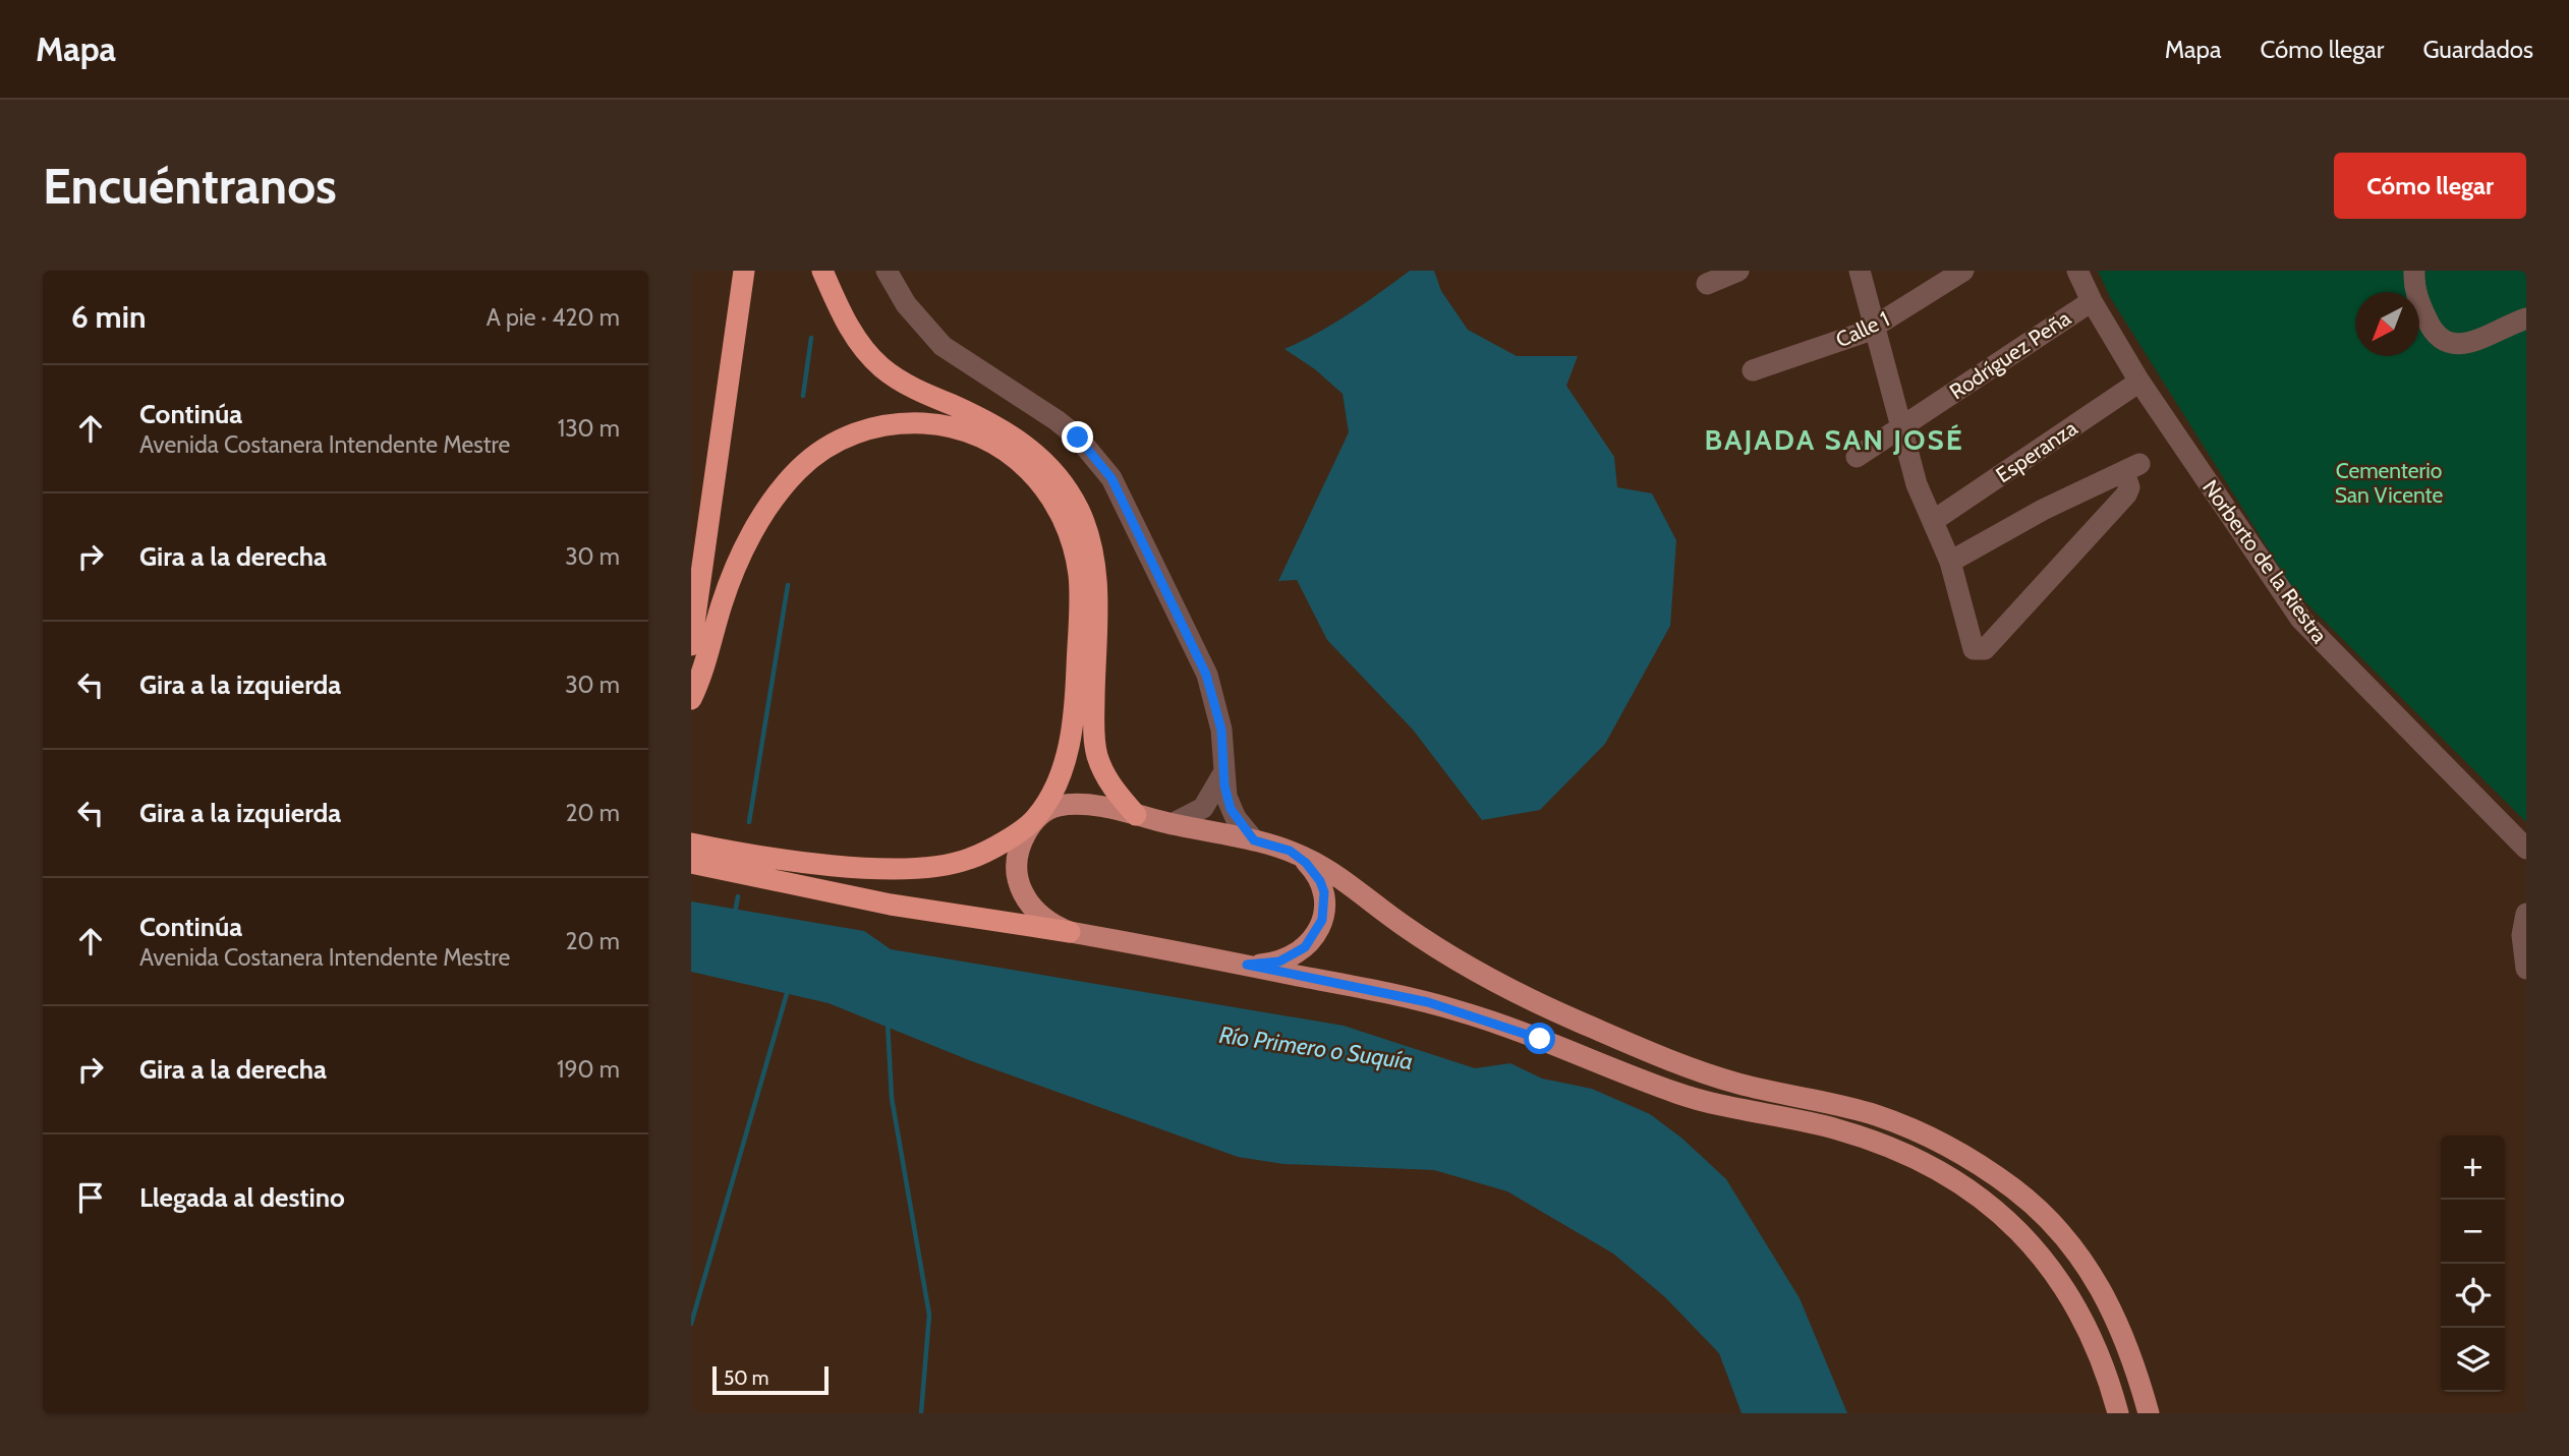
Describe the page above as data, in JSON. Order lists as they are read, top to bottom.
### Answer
{
  "streets": {
    "street": [
      "Calle 1",
      "Rodríguez Peña",
      "Esperanza",
      "Norberto de la Riestra"
    ]
  },
  "crossings": [
    ["Rodríguez Peña", "Norberto de la Riestra"],
    ["Esperanza", "Norberto de la Riestra"]
  ],
  "districts": ["BAJADA SAN JOSÉ"],
  "water": ["Río Primero o Suquía"],
  "parks": ["Cementerio San Vicente"],
  "scale_bar": "50 m",
  "north": "bottom left",
  "page": {
    "header": "Mapa",
    "nav": ["Mapa", "Cómo llegar", "Guardados"],
    "buttons": "Cómo llegar",
    "title": "Encuéntranos",
    "heading": ["6 min", "A pie · 420 m"],
    "list": [
      ["Continúa", "Avenida Costanera Intendente Mestre", "130 m"],
      ["Gira a la derecha", "30 m"],
      ["Gira a la izquierda", "30 m"],
      ["Gira a la izquierda", "20 m"],
      ["Continúa", "Avenida Costanera Intendente Mestre", "20 m"],
      ["Gira a la derecha", "190 m"],
      "Llegada al destino"
    ],
    "map_buttons": ["+", "−"],
    "scale": "50 m"
  }
}
